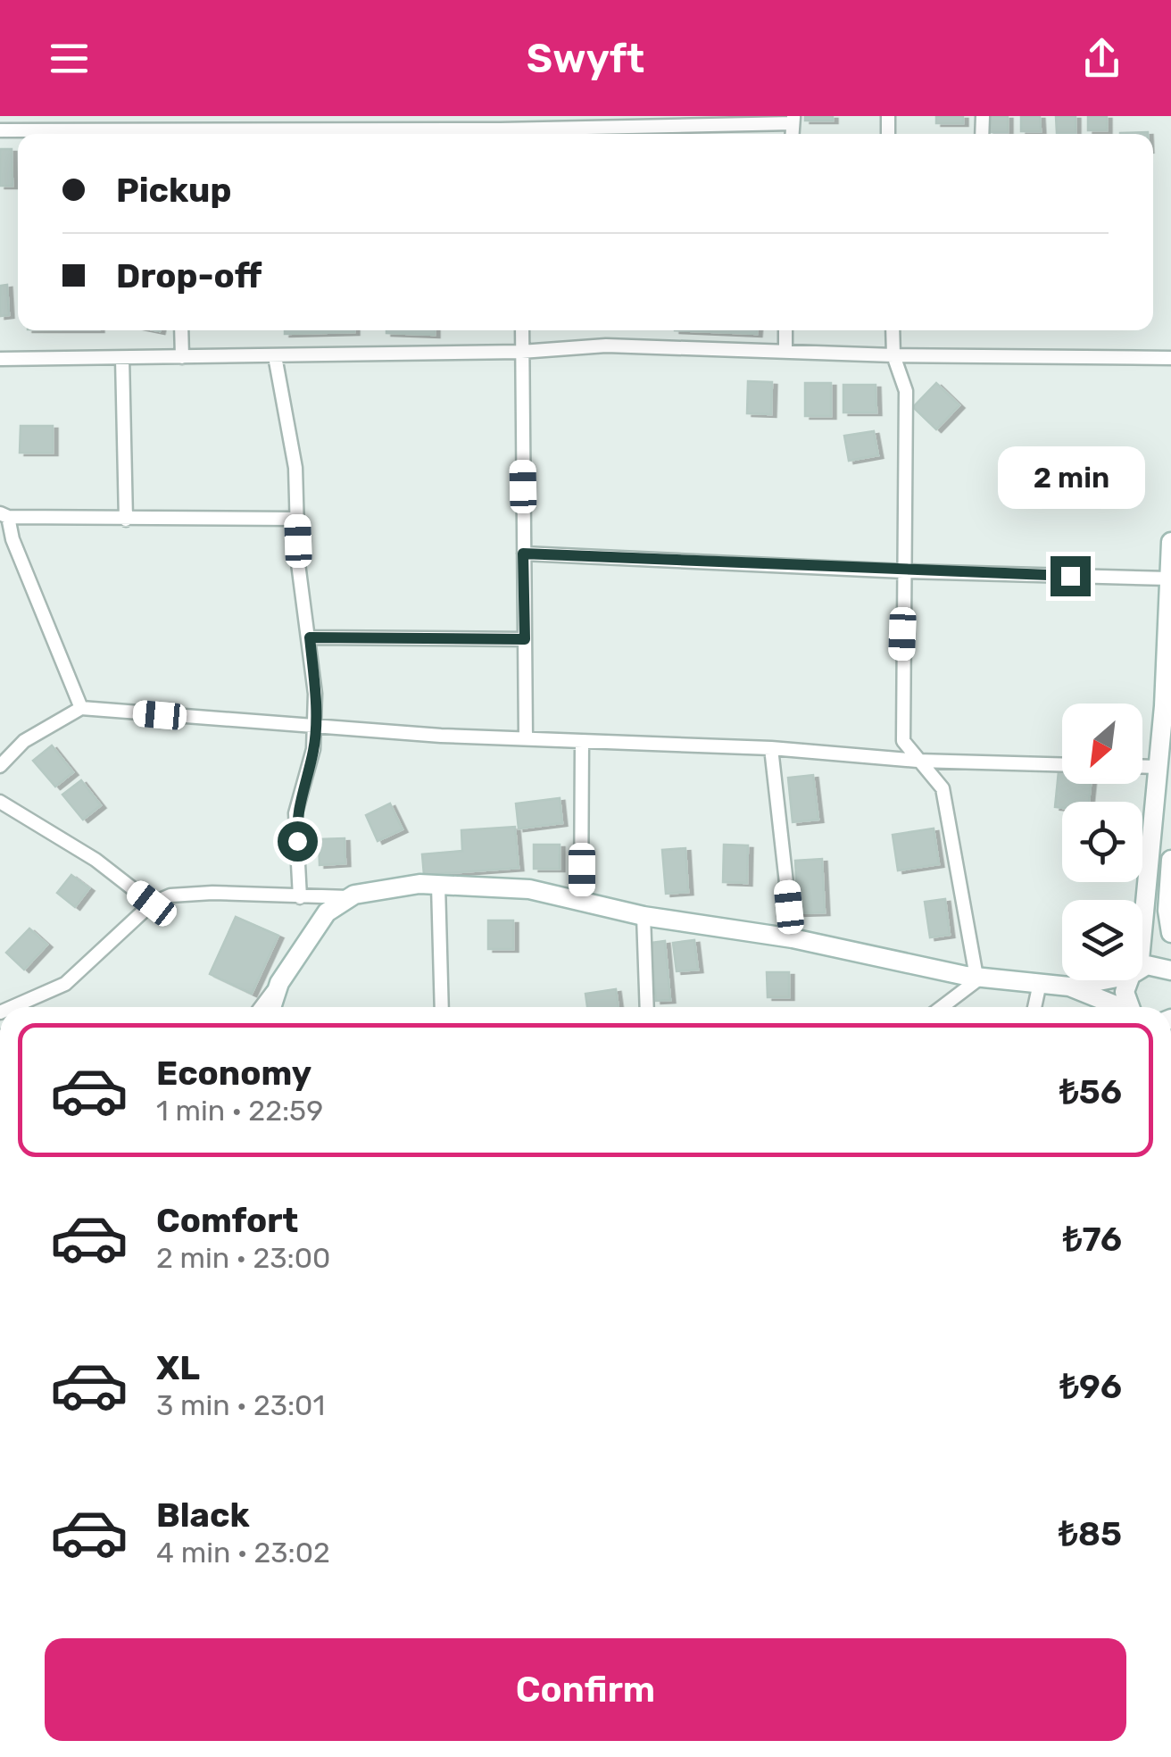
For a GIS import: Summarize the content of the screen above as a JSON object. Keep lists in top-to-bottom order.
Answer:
{
  "north": "bottom left",
  "page": {
    "header": "Swyft",
    "banner": ["Pickup", "Drop-off"],
    "bubble": "2 min",
    "list": [
      {
        "name": "Economy",
        "note": "1 min · 22:59",
        "value": "₺56"
      },
      {
        "name": "Comfort",
        "note": "2 min · 23:00",
        "value": "₺76"
      },
      {
        "name": "XL",
        "note": "3 min · 23:01",
        "value": "₺96"
      },
      {
        "name": "Black",
        "note": "4 min · 23:02",
        "value": "₺85"
      }
    ],
    "buttons": "Confirm"
  }
}
